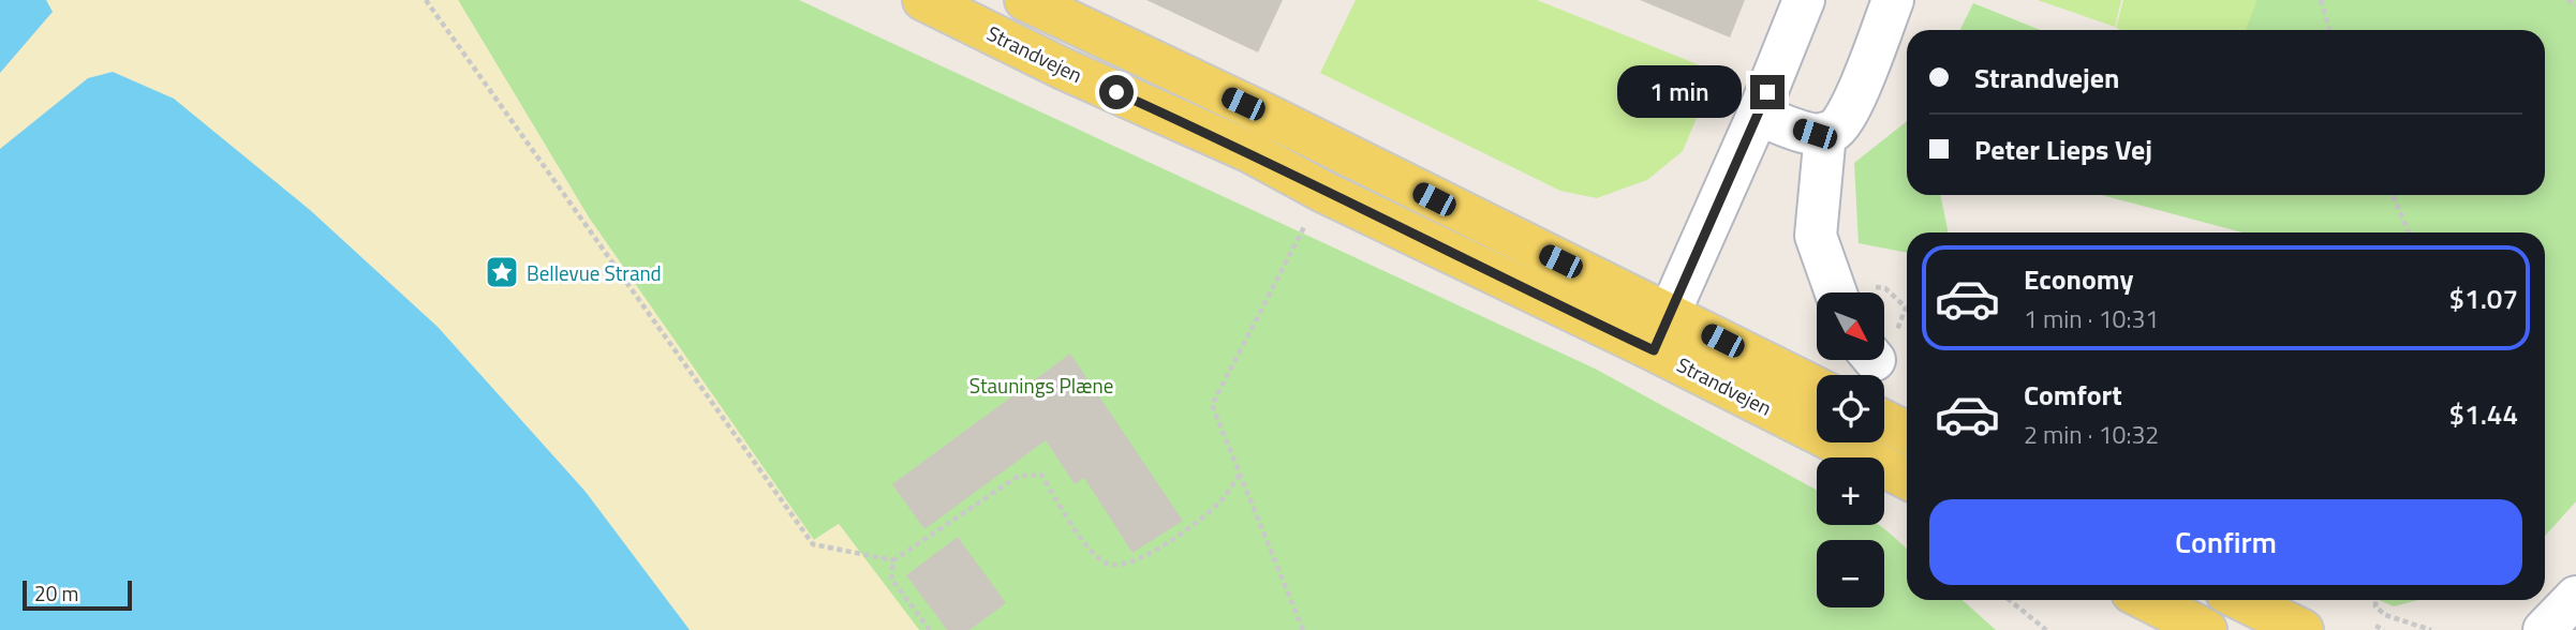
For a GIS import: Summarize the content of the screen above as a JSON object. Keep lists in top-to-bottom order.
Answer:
{
  "streets": {
    "main road": ["Strandvejen"]
  },
  "parks": ["Staunings Plæne"],
  "places": {
    "place": ["Bellevue Strand"]
  },
  "scale_bar": "20 m",
  "north": "bottom right",
  "page": {
    "banner": ["Strandvejen", "Peter Lieps Vej"],
    "bubble": "1 min",
    "list": [
      {
        "name": "Economy",
        "note": "1 min · 10:31",
        "value": "$1.07"
      },
      {
        "name": "Comfort",
        "note": "2 min · 10:32",
        "value": "$1.44"
      }
    ],
    "map_buttons": ["+", "−"],
    "buttons": "Confirm",
    "scale": "20 m"
  }
}
